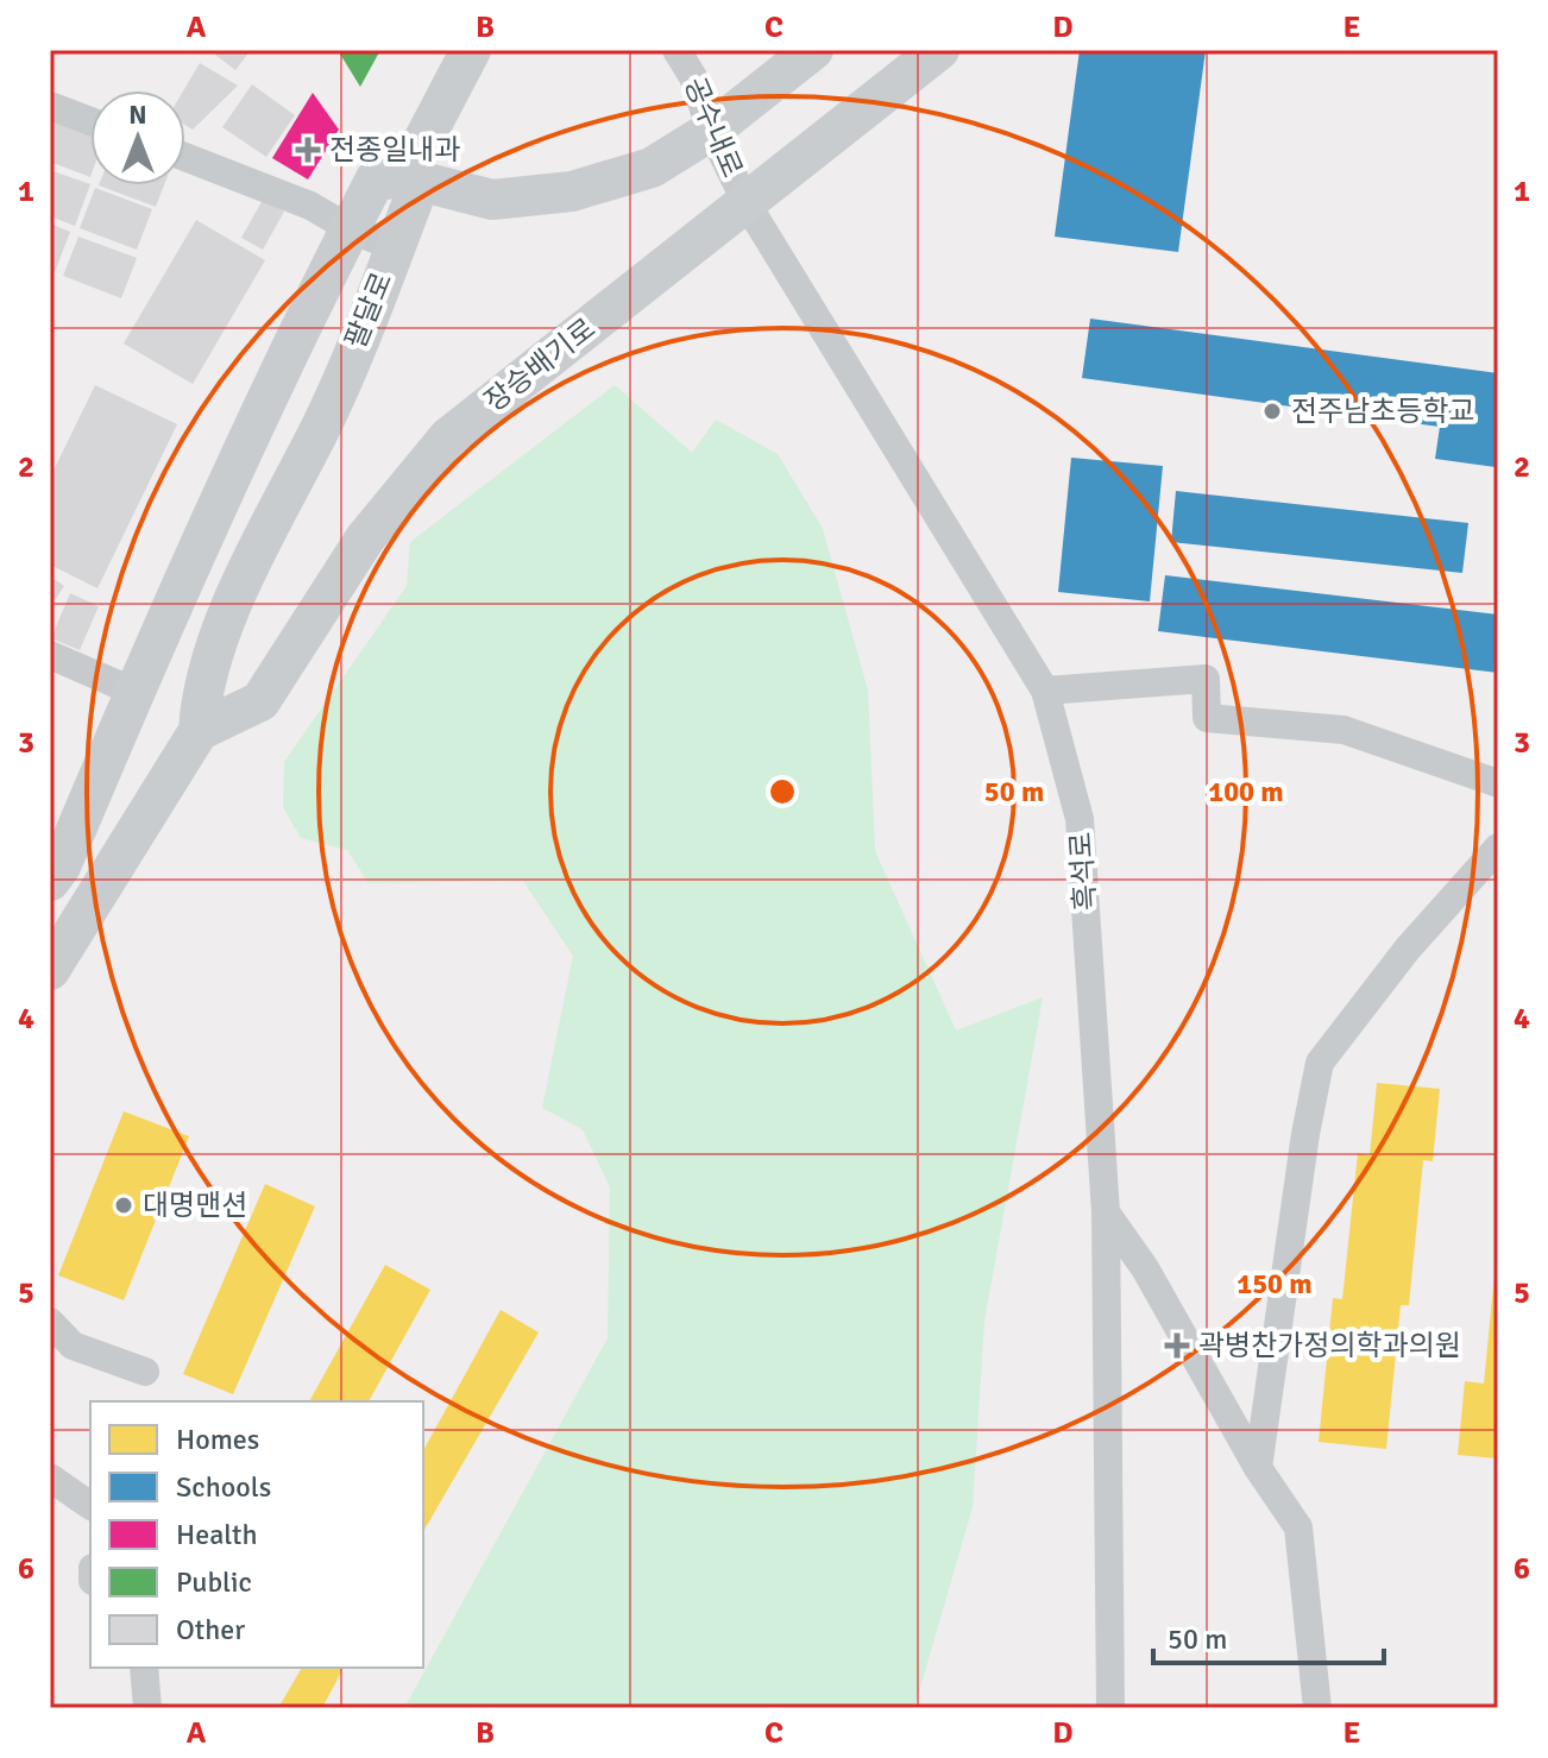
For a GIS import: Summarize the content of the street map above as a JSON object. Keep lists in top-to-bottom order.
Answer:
{
  "streets": {
    "street": [
      "공수내로",
      "팔달로",
      "장승배기로",
      "흑석로"
    ]
  },
  "crossings": [
    ["공수내로", "장승배기로"],
    ["공수내로", "흑석로"],
    ["팔달로", "장승배기로"],
    ["장승배기로", "흑석로"]
  ],
  "places": {
    "health": ["전종일내과", "곽병찬가정의학과의원"],
    "other": ["전주남초등학교", "대명맨션"]
  },
  "legend": [
    "Homes",
    "Schools",
    "Health",
    "Public",
    "Other"
  ],
  "scale_bar": "50 m",
  "north": "top",
  "grid": {
    "columns": [
      "A",
      "B",
      "C",
      "D",
      "E"
    ],
    "rows": [
      "1",
      "2",
      "3",
      "4",
      "5",
      "6"
    ]
  },
  "rings": ["50 m", "100 m", "150 m"]
}
